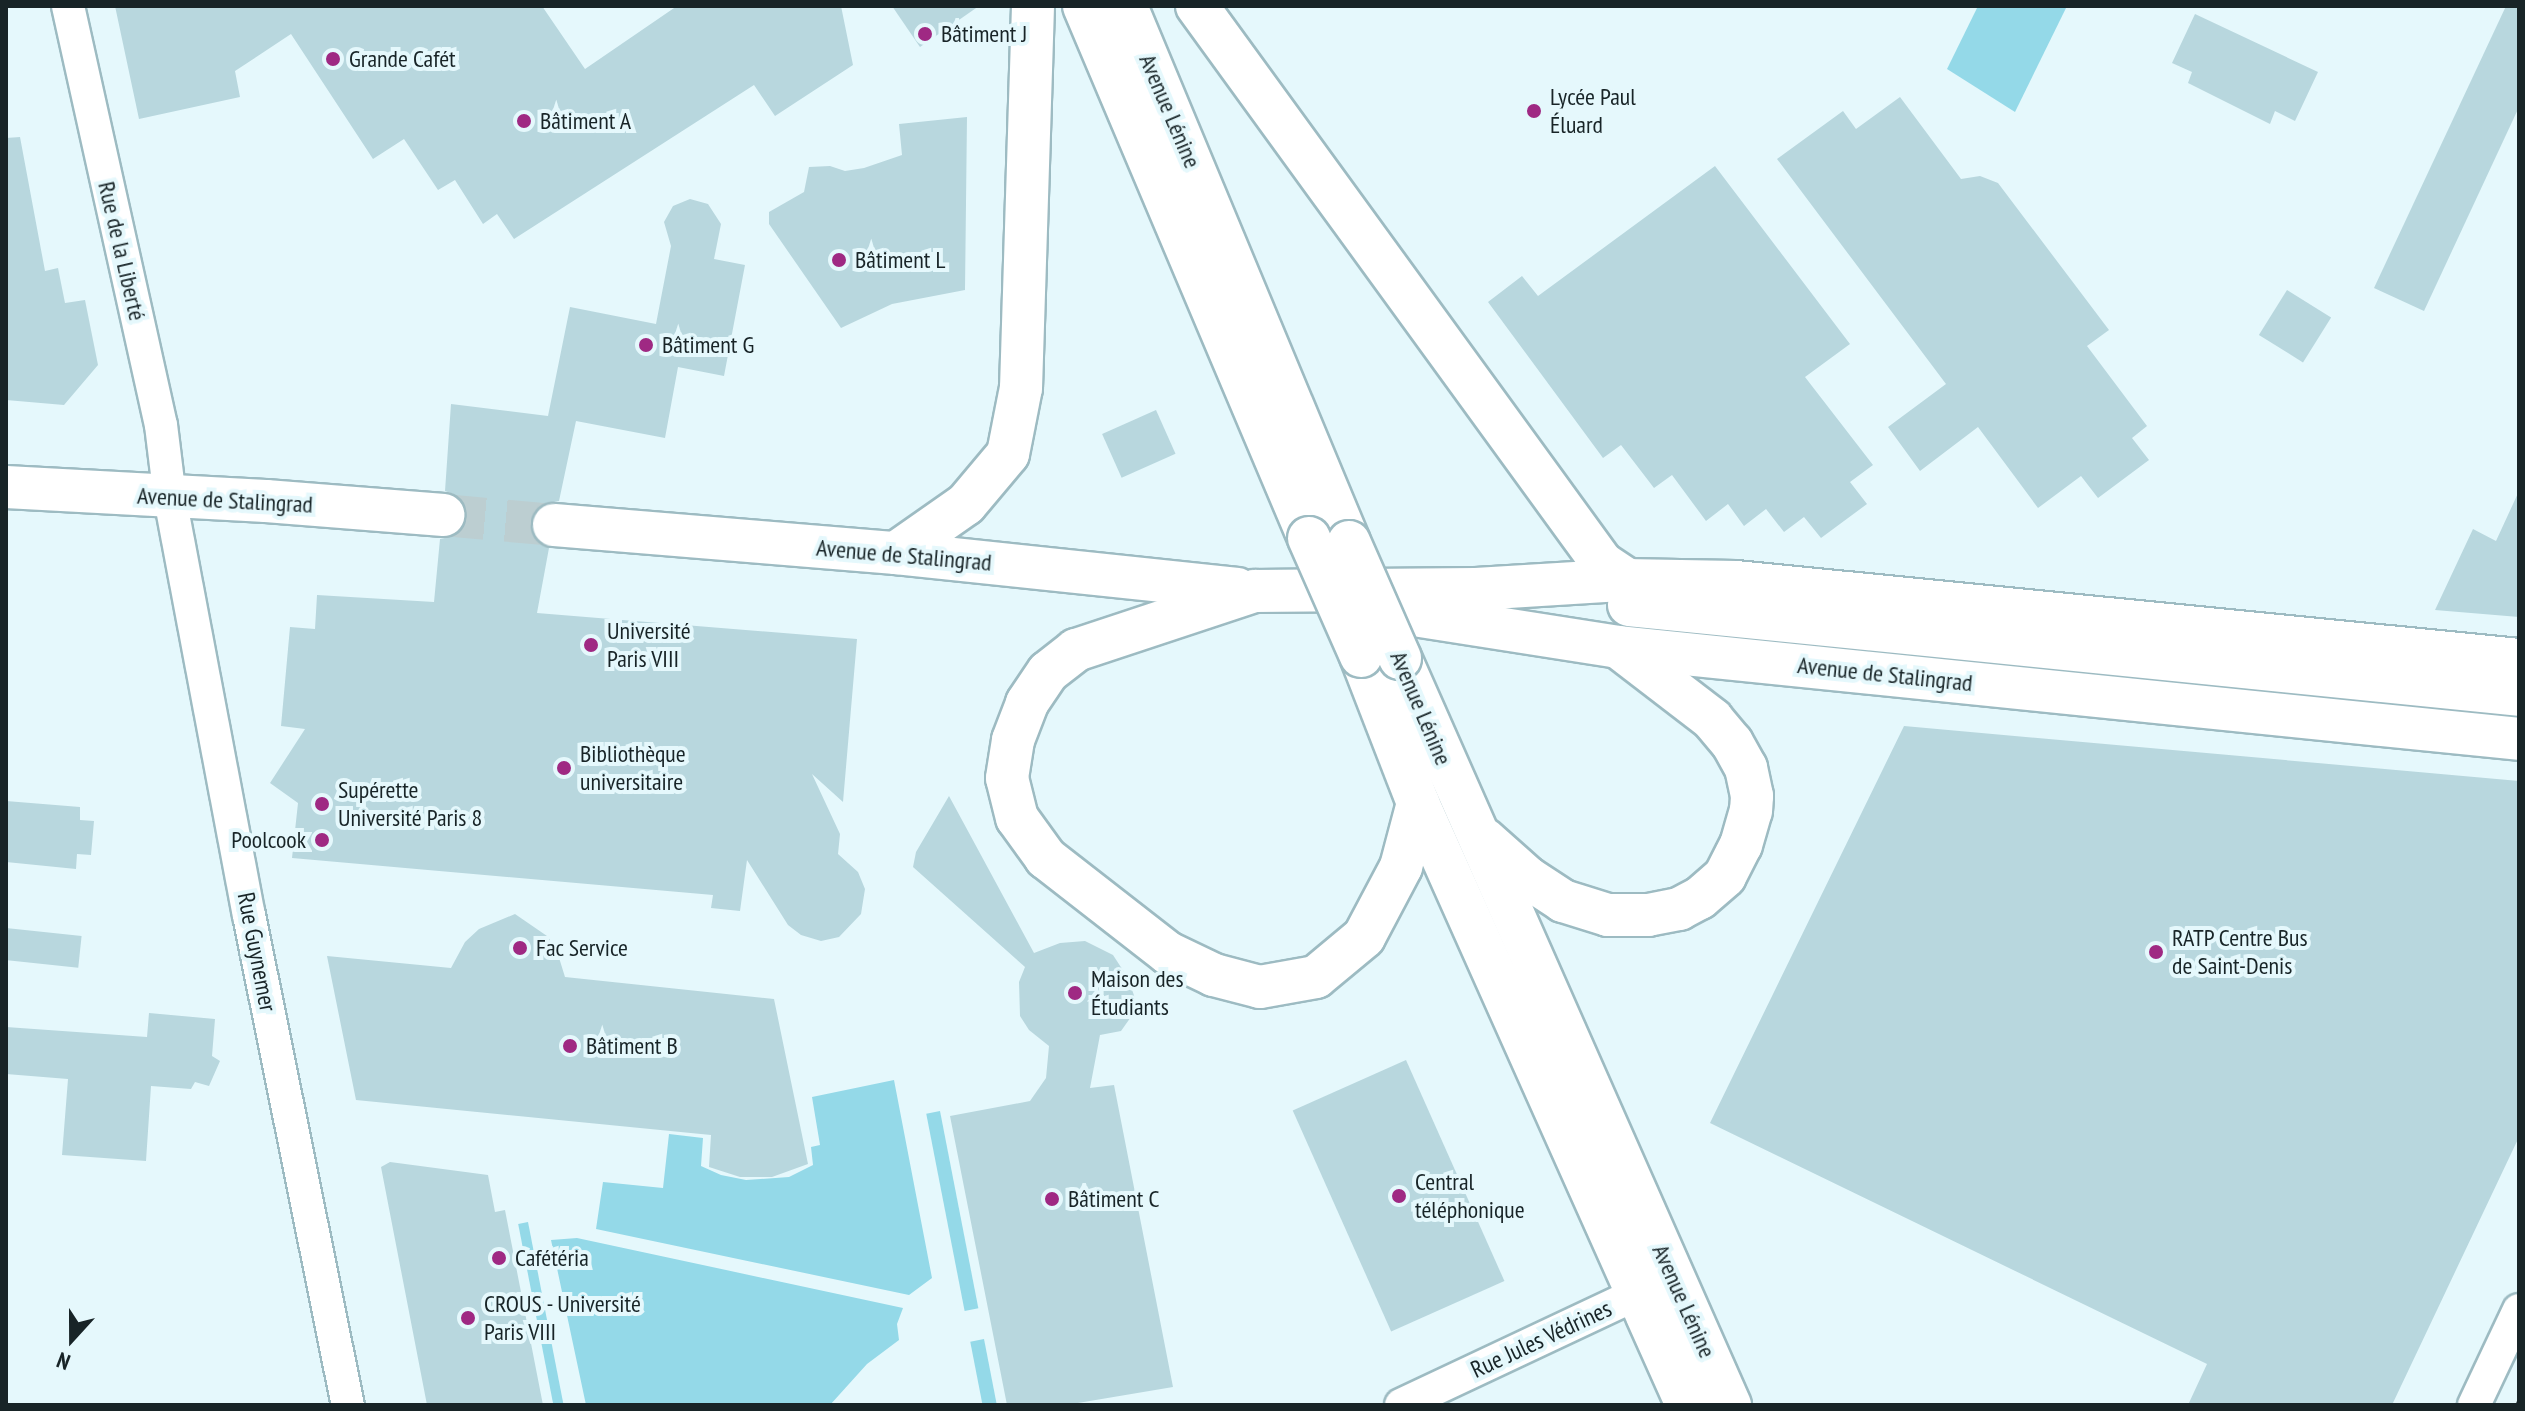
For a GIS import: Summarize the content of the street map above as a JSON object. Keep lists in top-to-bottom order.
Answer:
{
  "streets": {
    "main road": ["Avenue Lénine", "Avenue de Stalingrad"],
    "street": ["Rue de la Liberté", "Rue Guynemer", "Rue Jules Védrines"]
  },
  "crossings": [
    ["Avenue Lénine", "Rue Jules Védrines"],
    ["Rue de la Liberté", "Avenue de Stalingrad"],
    ["Rue de la Liberté", "Rue Guynemer"],
    ["Avenue de Stalingrad", "Rue Guynemer"]
  ],
  "places": [
    "Bâtiment J",
    "Grande Cafét",
    "Lycée Paul Éluard",
    "Bâtiment A",
    "Bâtiment L",
    "Bâtiment G",
    "Université Paris VIII",
    "Bibliothèque universitaire",
    "Supérette Université Paris 8",
    "Poolcook",
    "Fac Service",
    "RATP Centre Bus de Saint-Denis",
    "Maison des Étudiants",
    "Bâtiment B",
    "Central téléphonique",
    "Bâtiment C",
    "Cafétéria",
    "CROUS - Université Paris VIII"
  ],
  "north": "bottom"
}
